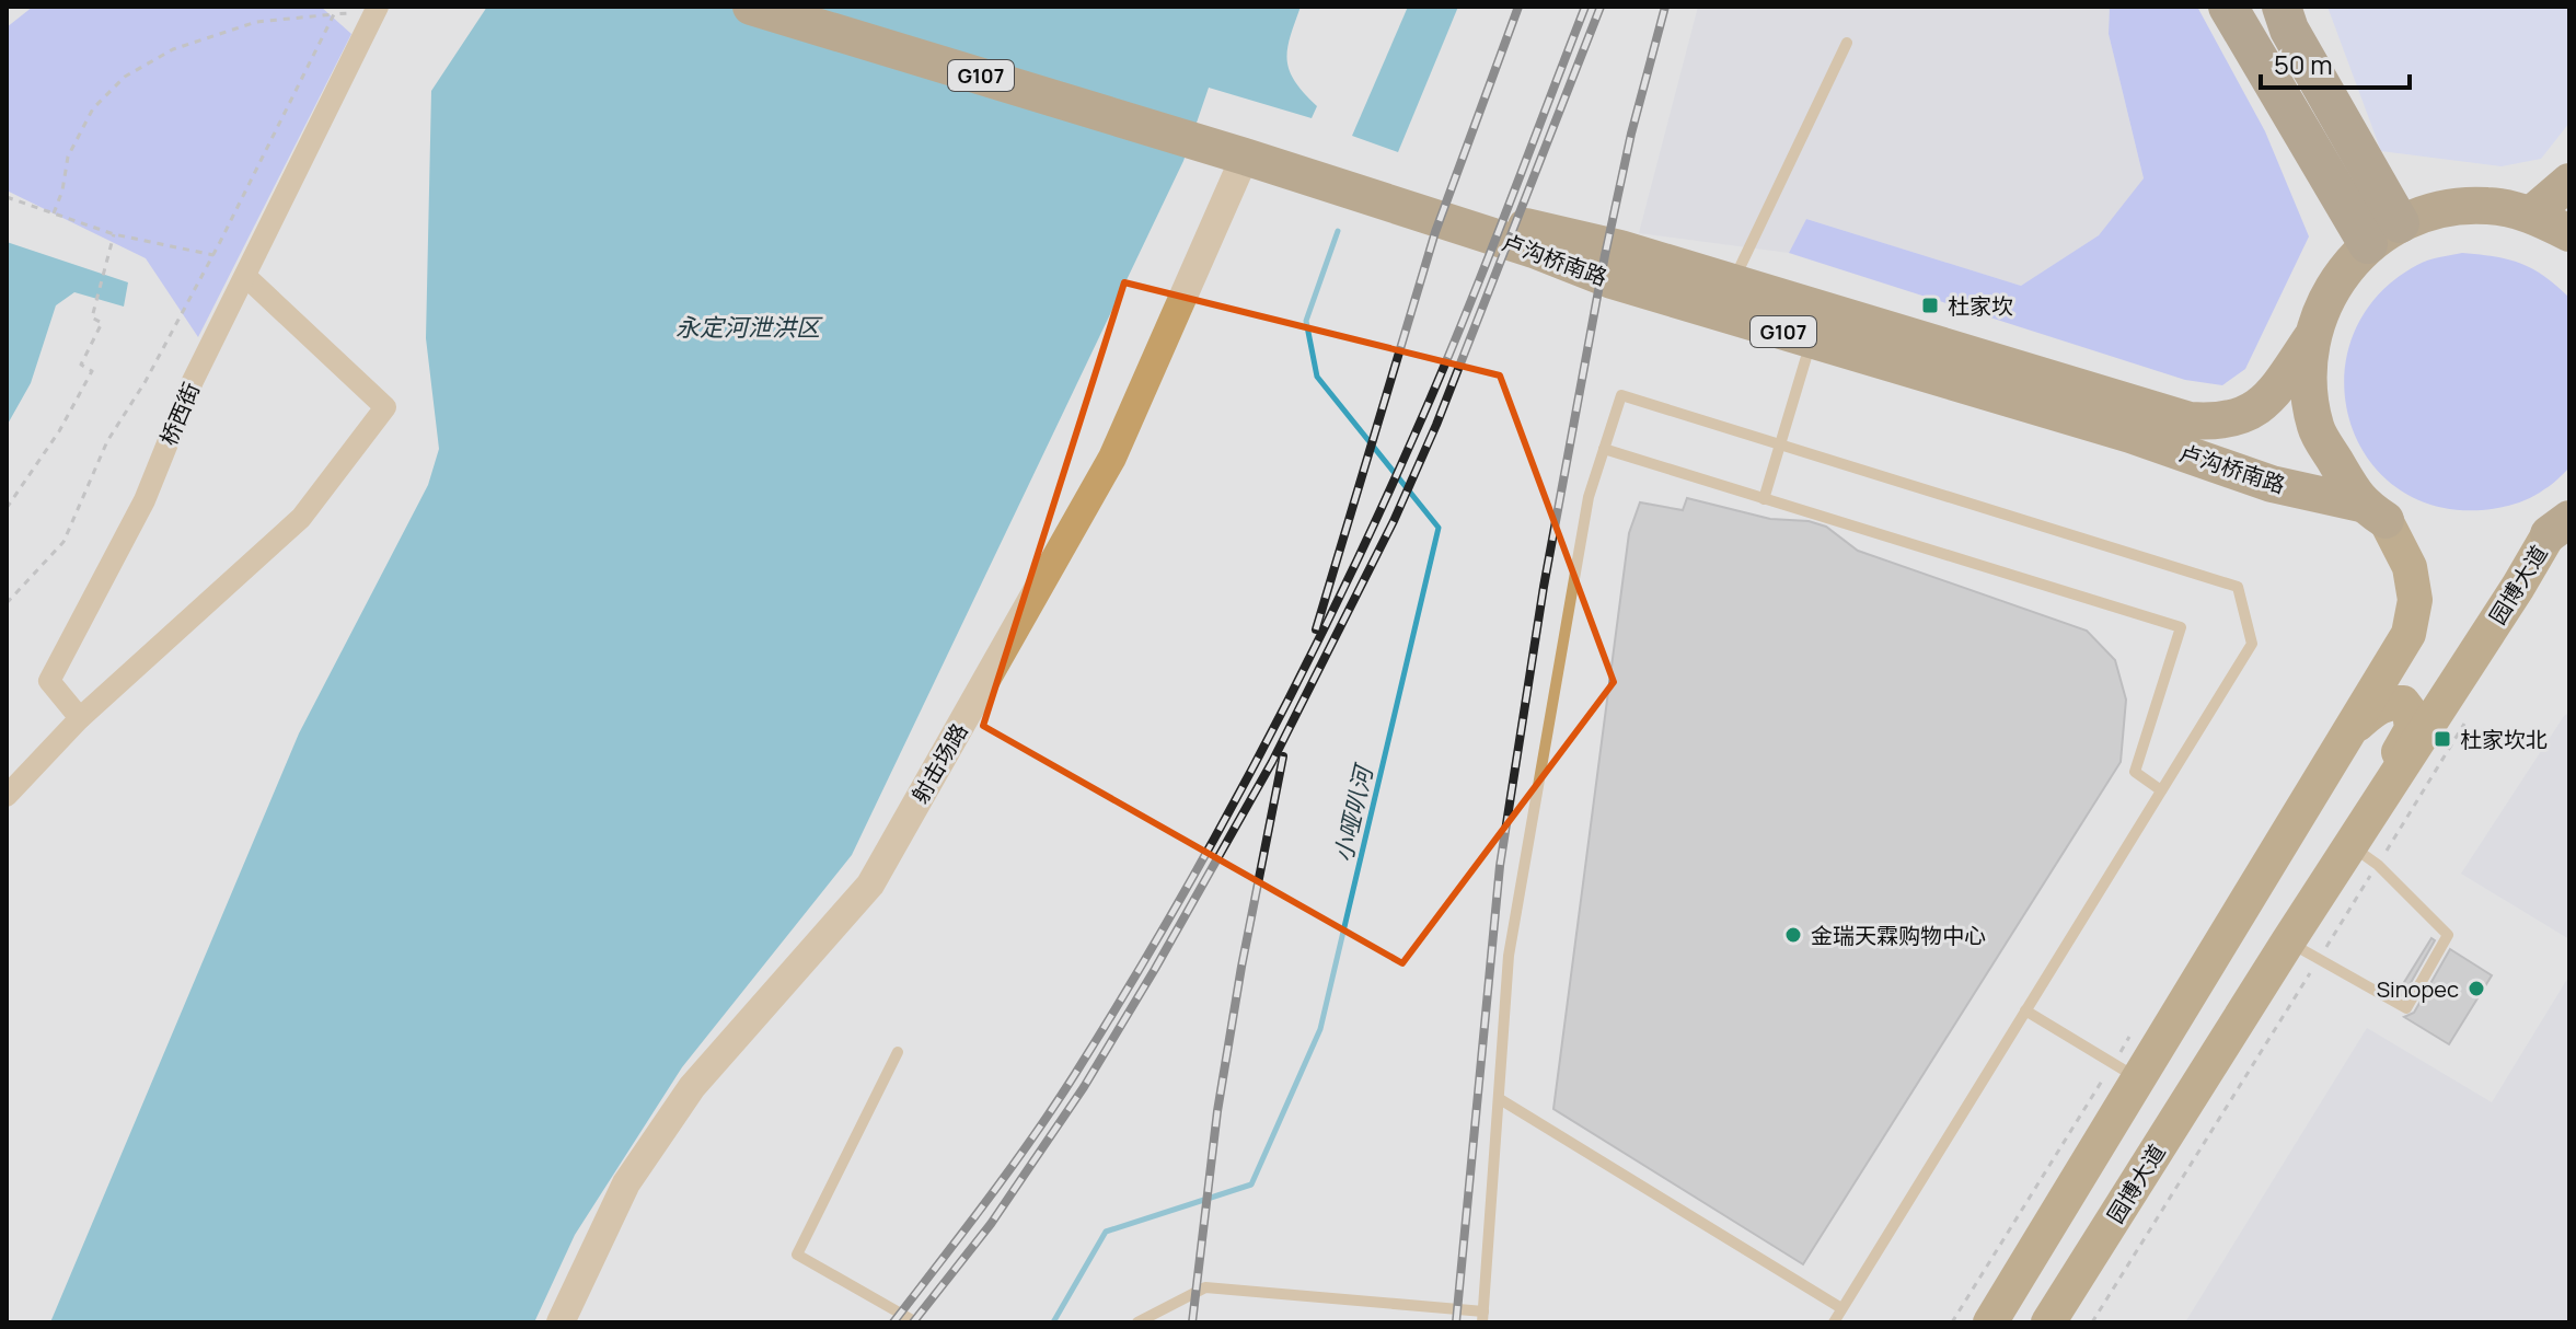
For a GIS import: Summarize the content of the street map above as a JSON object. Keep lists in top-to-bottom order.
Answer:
{
  "streets": {
    "highway": ["G107", "卢沟桥南路"],
    "main road": ["园博大道"],
    "street": ["桥西街", "射击场路"]
  },
  "crossings": [
    ["G107", "卢沟桥南路"],
    ["卢沟桥南路", "射击场路"]
  ],
  "water": ["永定河泄洪区", "小哑叭河"],
  "places": {
    "transit": ["杜家坎", "杜家坎北"],
    "other": ["金瑞天霖购物中心", "Sinopec"]
  },
  "scale_bar": "50 m"
}
